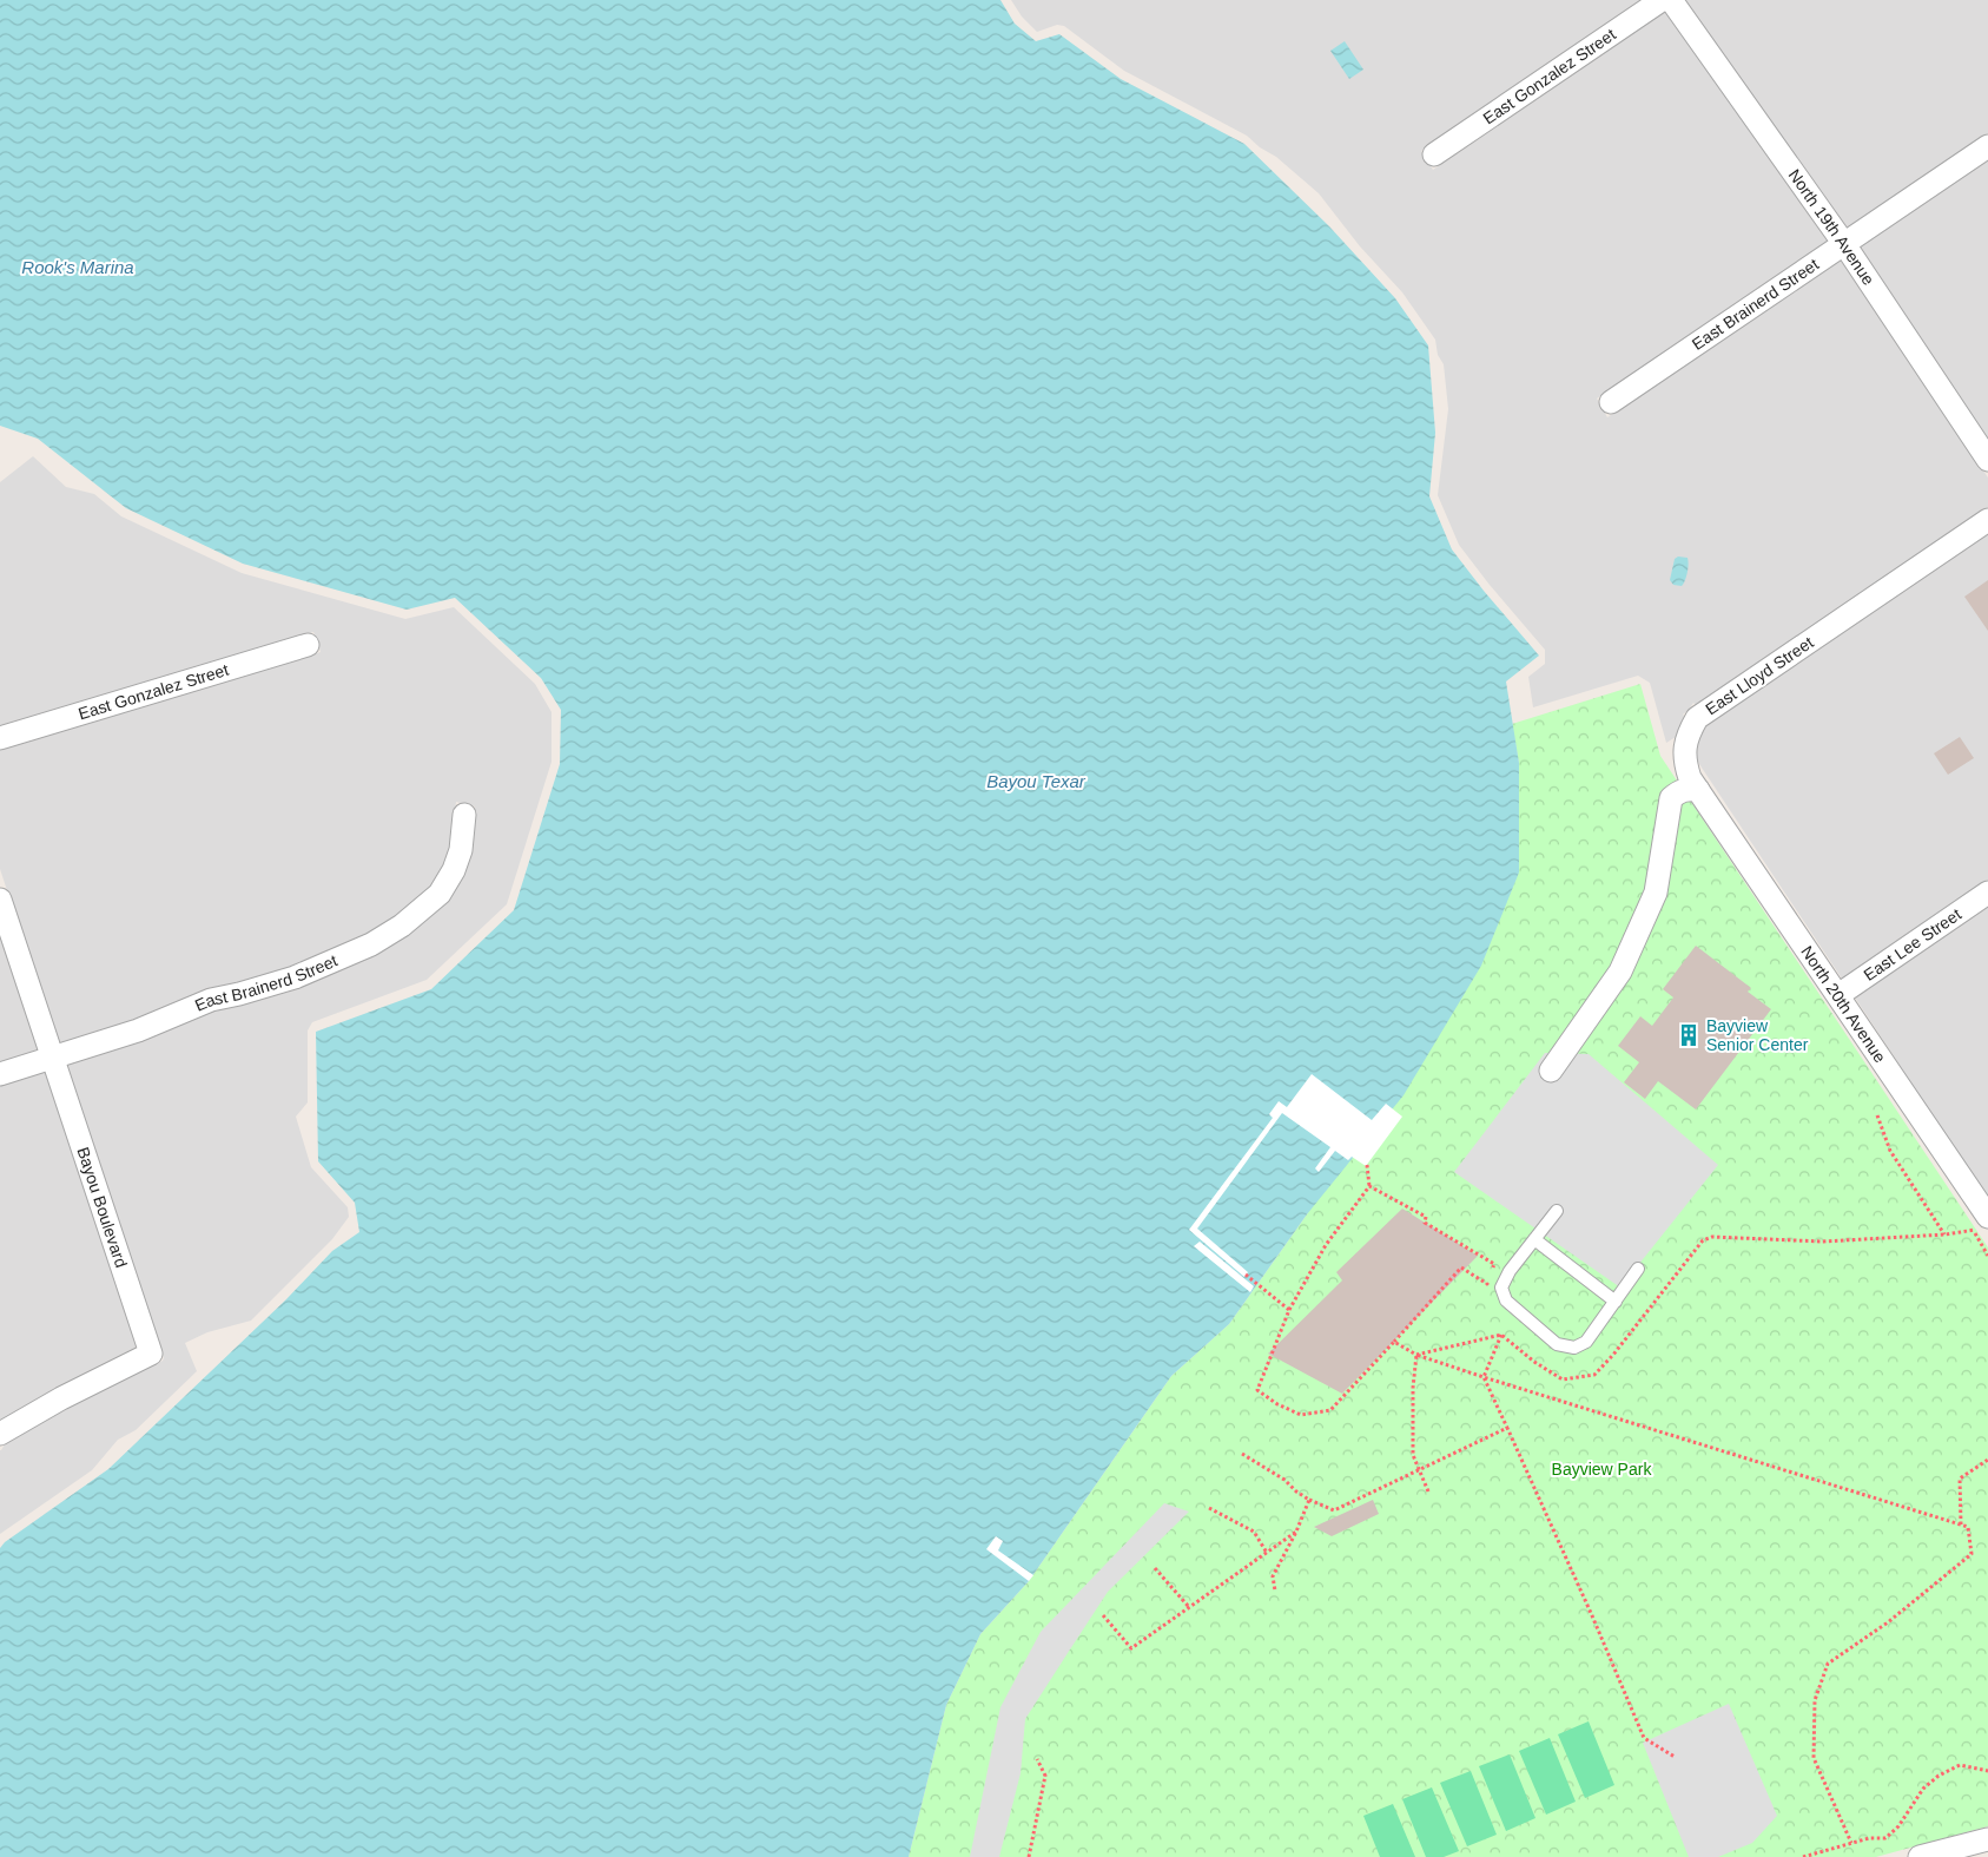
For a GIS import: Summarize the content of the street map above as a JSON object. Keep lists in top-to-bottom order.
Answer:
{
  "streets": {
    "street": [
      "East Gonzalez Street",
      "North 19th Avenue",
      "East Brainerd Street",
      "East Lloyd Street",
      "East Lee Street",
      "North 20th Avenue",
      "Bayou Boulevard"
    ]
  },
  "crossings": [
    ["North 19th Avenue", "East Brainerd Street"],
    ["East Brainerd Street", "Bayou Boulevard"],
    ["East Lloyd Street", "North 20th Avenue"],
    ["East Lee Street", "North 20th Avenue"]
  ],
  "water": ["Rook's Marina", "Bayou Texar"],
  "parks": ["Bayview Park"],
  "places": {
    "building": ["Bayview Senior Center"]
  }
}
